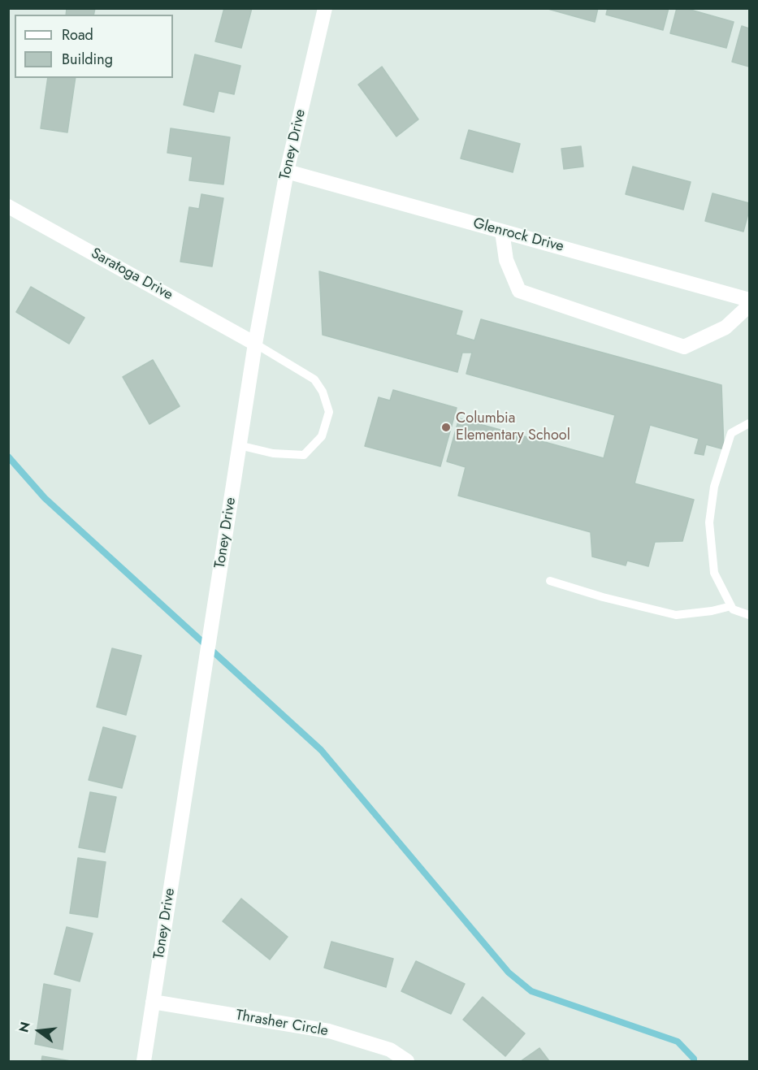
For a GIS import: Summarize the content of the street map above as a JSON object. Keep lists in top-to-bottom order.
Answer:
{
  "streets": {
    "street": [
      "Toney Drive",
      "Glenrock Drive",
      "Saratoga Drive",
      "Thrasher Circle"
    ]
  },
  "crossings": [
    ["Toney Drive", "Glenrock Drive"],
    ["Toney Drive", "Saratoga Drive"],
    ["Toney Drive", "Thrasher Circle"]
  ],
  "places": ["Columbia Elementary School"],
  "legend": ["Road", "Building"],
  "north": "left"
}
